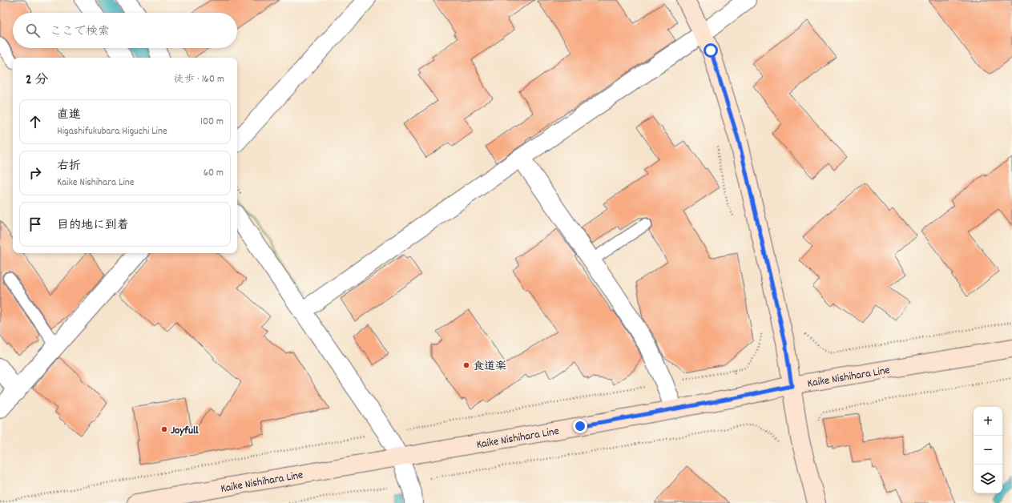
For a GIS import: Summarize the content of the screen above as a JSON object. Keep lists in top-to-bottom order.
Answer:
{
  "streets": {
    "main road": ["Kaike Nishihara Line"]
  },
  "places": ["食道楽", "Joyfull"],
  "page": {
    "search": "ここで検索",
    "heading": ["2 分", "徒歩 · 160 m"],
    "list": [
      ["直進", "Higashifukubara Higuchi Line", "100 m"],
      ["右折", "Kaike Nishihara Line", "60 m"],
      "目的地に到着"
    ],
    "map_buttons": ["+", "−"]
  }
}
